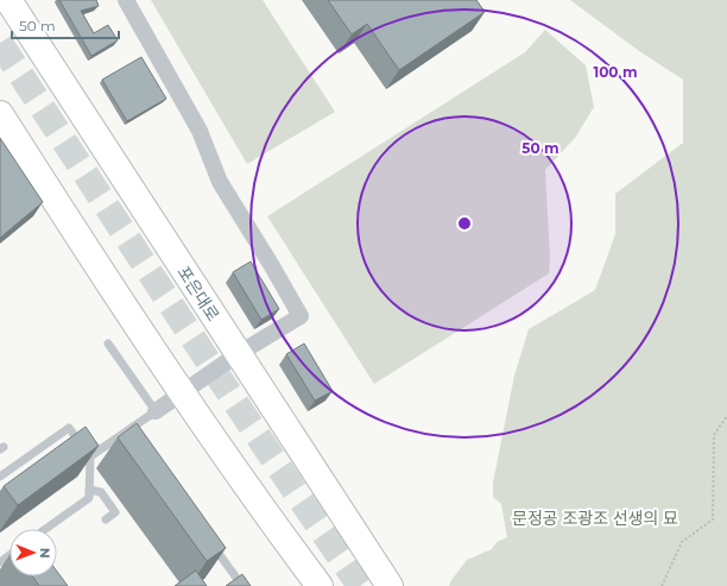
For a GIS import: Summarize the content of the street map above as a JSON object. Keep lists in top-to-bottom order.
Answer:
{
  "streets": {
    "main road": ["포은대로"]
  },
  "parks": ["문정공 조광조 선생의 묘"],
  "scale_bar": "50 m",
  "north": "right",
  "rings": ["100 m", "50 m"]
}
